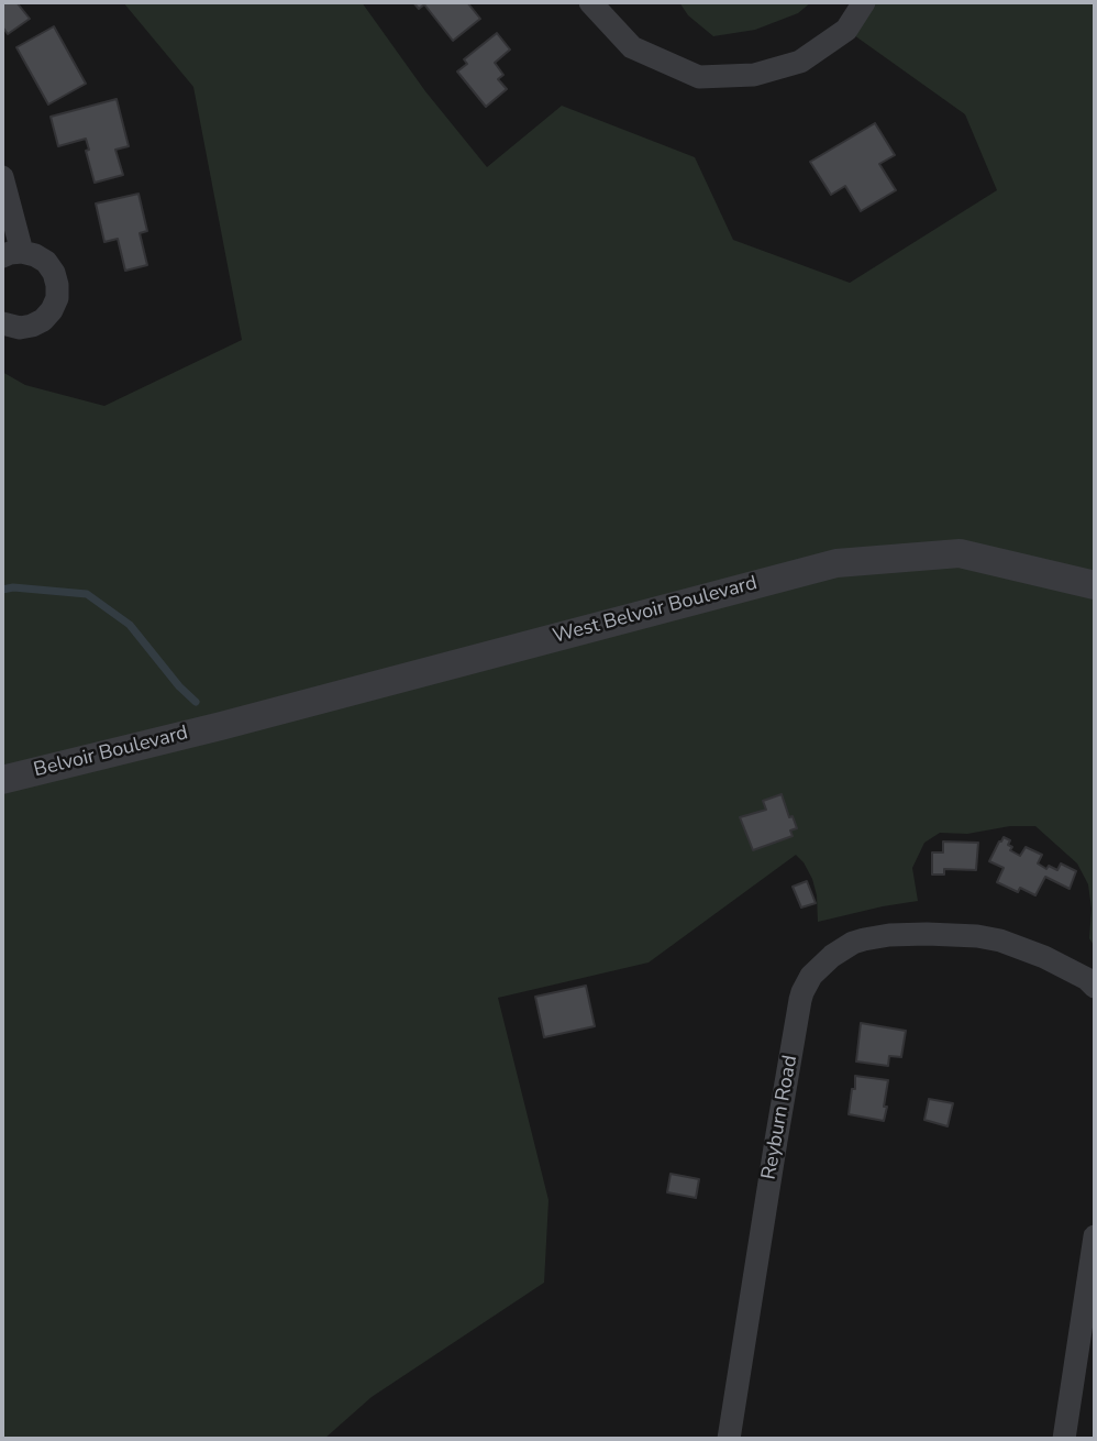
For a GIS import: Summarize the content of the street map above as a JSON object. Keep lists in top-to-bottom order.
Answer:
{
  "streets": {
    "street": ["West Belvoir Boulevard", "Belvoir Boulevard", "Reyburn Road"]
  },
  "crossings": [
    ["West Belvoir Boulevard", "Belvoir Boulevard"]
  ]
}
